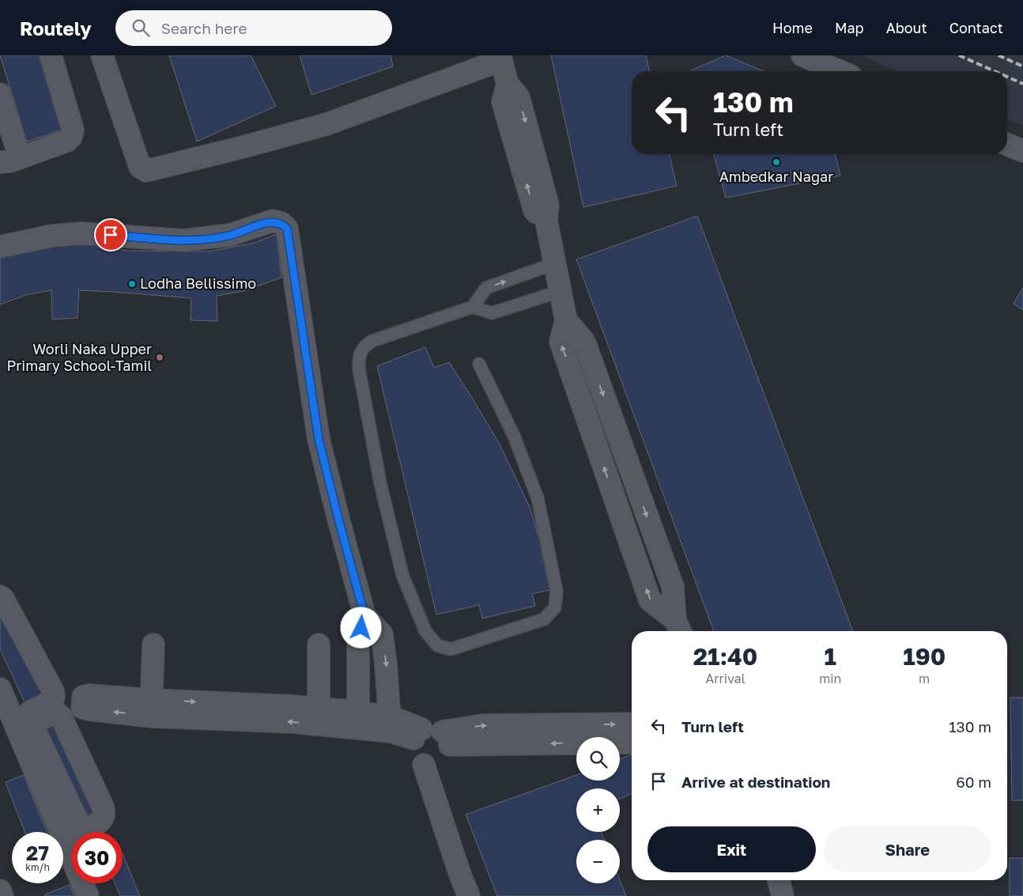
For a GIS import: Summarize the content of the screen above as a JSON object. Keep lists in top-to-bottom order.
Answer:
{
  "places": ["Ambedkar Nagar", "Lodha Bellissimo", "Worli Naka Upper Primary School-Tamil"],
  "page": {
    "header": "Routely",
    "search": "Search here",
    "nav": [
      "Home",
      "Map",
      "About",
      "Contact"
    ],
    "turn": ["130 m", "Turn left"],
    "eta": [
      "21:40",
      "Arrival",
      "1",
      "min",
      "190",
      "m"
    ],
    "list": [
      {
        "name": "Turn left",
        "value": "130 m"
      },
      {
        "name": "Arrive at destination",
        "value": "60 m"
      }
    ],
    "map_buttons": ["+", "−"],
    "buttons": ["Exit", "Share"],
    "speed": "27 km/h",
    "limit": "30"
  }
}
